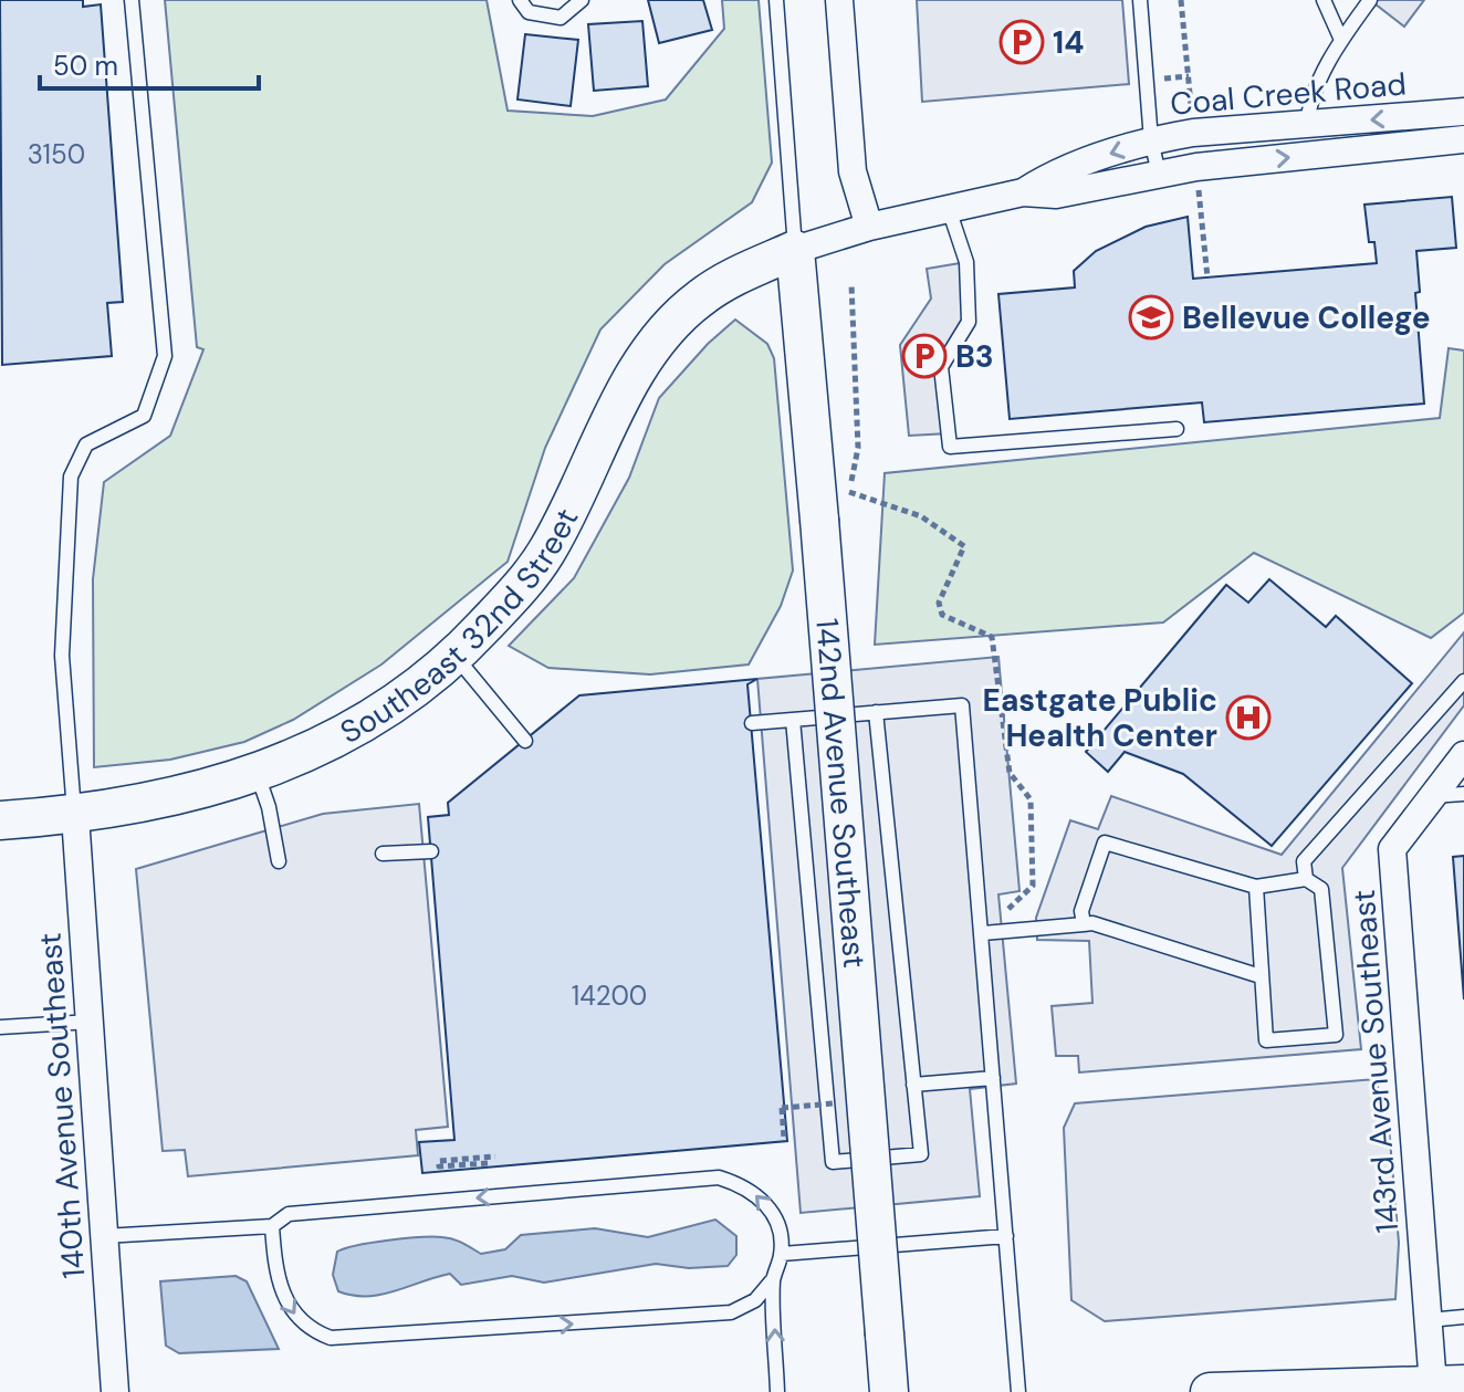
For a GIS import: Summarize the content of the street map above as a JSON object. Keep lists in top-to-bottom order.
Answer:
{
  "streets": {
    "street": [
      "Coal Creek Road",
      "Southeast 32nd Street",
      "142nd Avenue Southeast",
      "143rd Avenue Southeast",
      "140th Avenue Southeast"
    ]
  },
  "crossings": [
    ["Coal Creek Road", "Southeast 32nd Street"],
    ["Coal Creek Road", "142nd Avenue Southeast"],
    ["Southeast 32nd Street", "142nd Avenue Southeast"],
    ["Southeast 32nd Street", "140th Avenue Southeast"]
  ],
  "places": {
    "parking": ["14", "B3"],
    "school or university": ["Bellevue College"],
    "hospital": ["Eastgate Public Health Center"]
  },
  "house_numbers": ["3150", "14200"],
  "scale_bar": "50 m"
}
